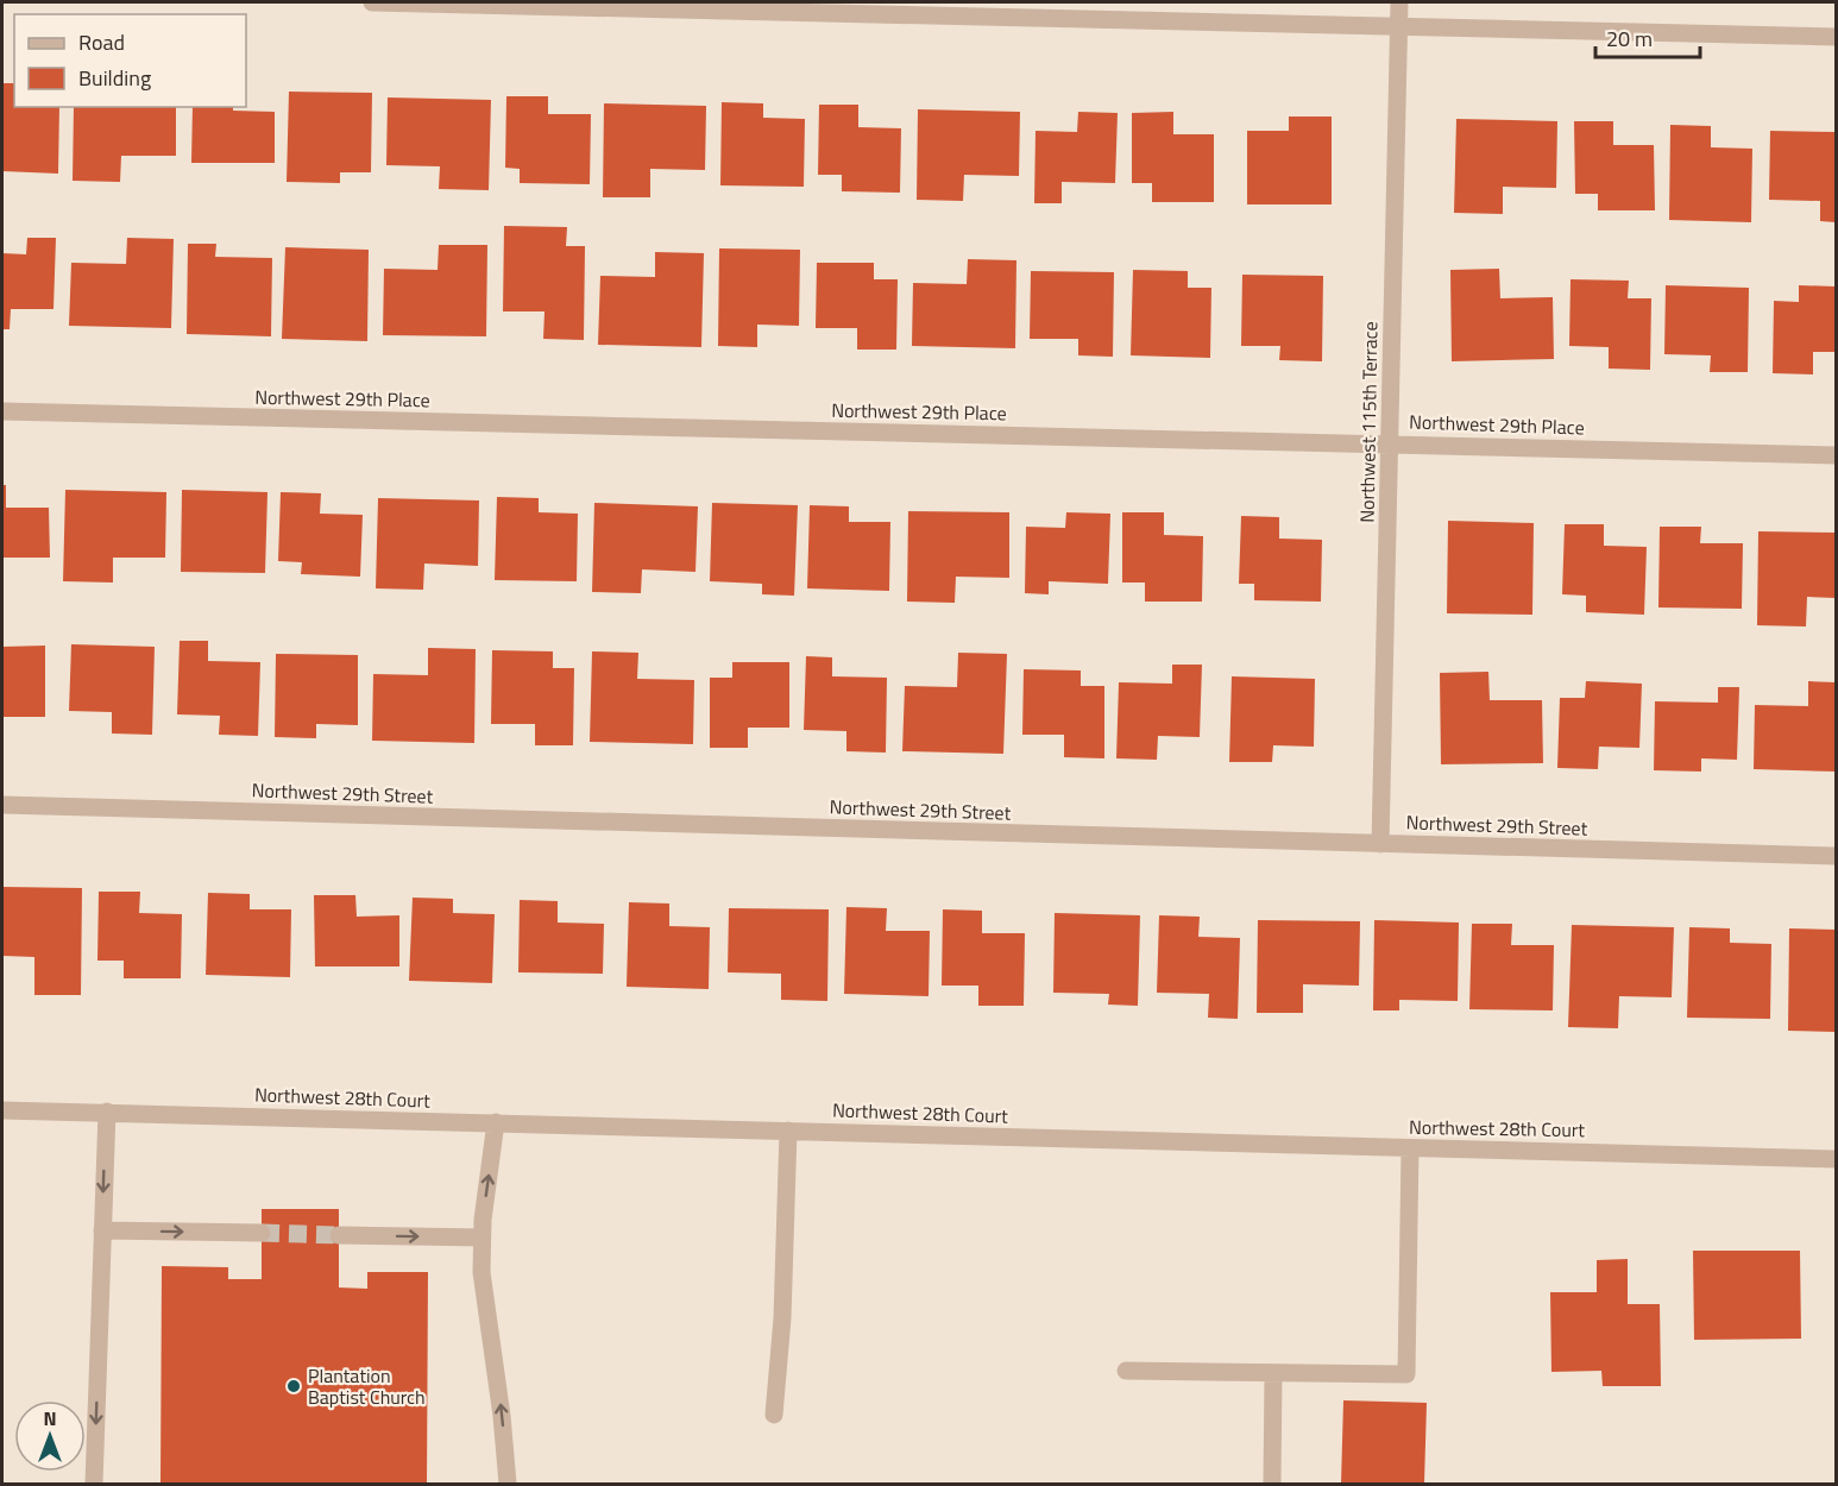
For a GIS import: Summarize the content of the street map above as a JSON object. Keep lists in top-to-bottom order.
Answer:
{
  "streets": {
    "street": [
      "Northwest 29th Place",
      "Northwest 115th Terrace",
      "Northwest 29th Street",
      "Northwest 28th Court"
    ]
  },
  "crossings": [
    ["Northwest 29th Place", "Northwest 115th Terrace"],
    ["Northwest 115th Terrace", "Northwest 29th Street"]
  ],
  "places": ["Plantation Baptist Church"],
  "legend": ["Road", "Building"],
  "scale_bar": "20 m",
  "north": "top"
}
